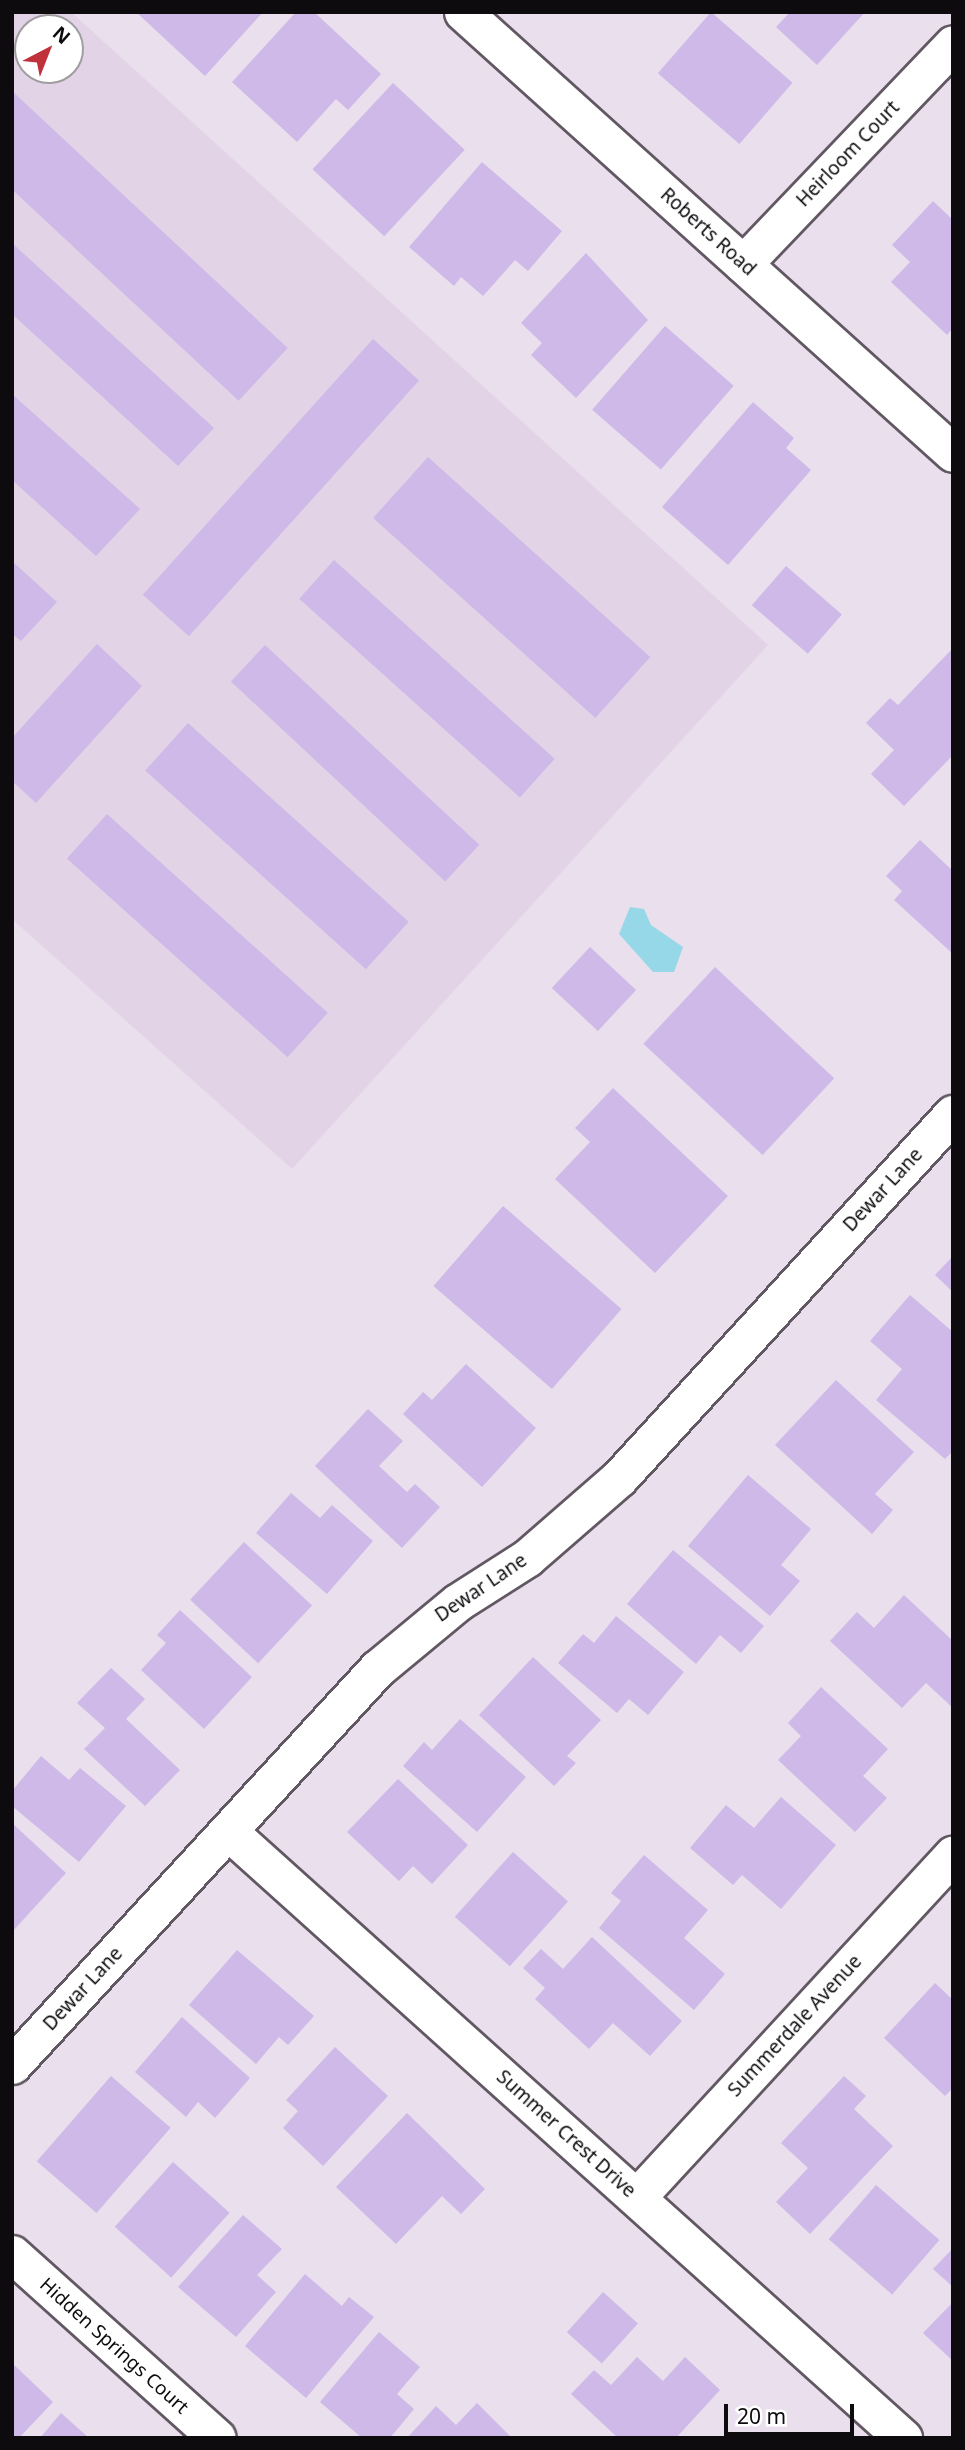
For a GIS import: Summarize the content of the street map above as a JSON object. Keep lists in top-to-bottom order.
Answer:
{
  "streets": {
    "street": [
      "Heirloom Court",
      "Roberts Road",
      "Dewar Lane",
      "Summerdale Avenue",
      "Summer Crest Drive",
      "Hidden Springs Court"
    ]
  },
  "crossings": [
    ["Heirloom Court", "Roberts Road"],
    ["Dewar Lane", "Summer Crest Drive"],
    ["Summerdale Avenue", "Summer Crest Drive"]
  ],
  "scale_bar": "20 m",
  "north": "top right"
}
